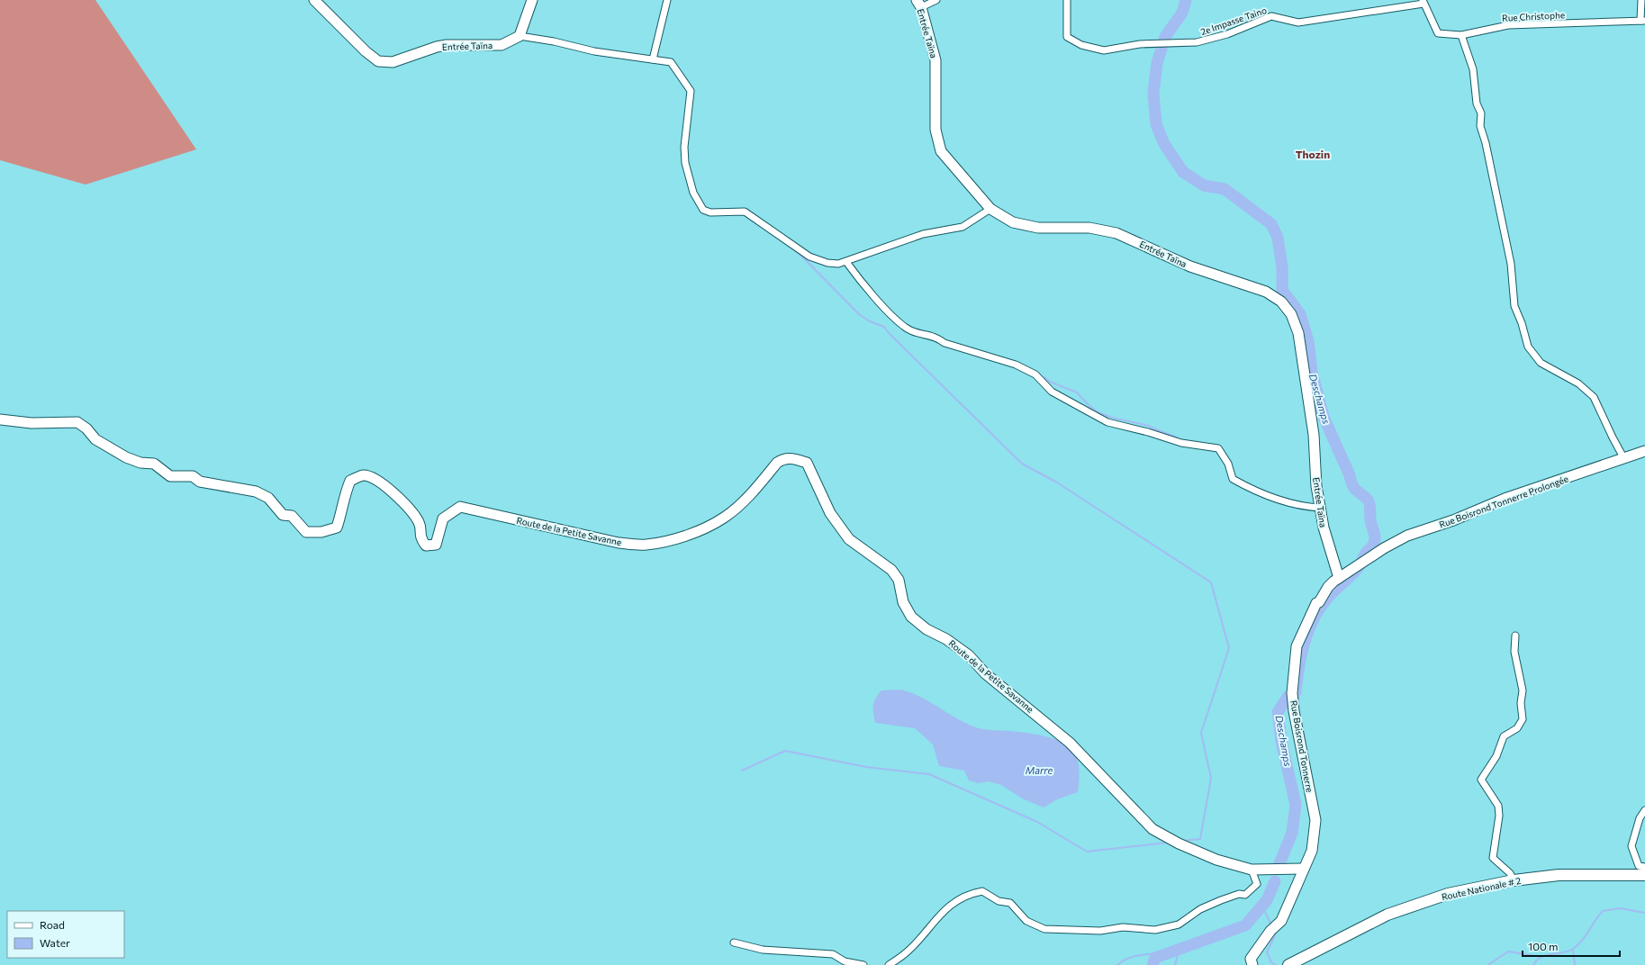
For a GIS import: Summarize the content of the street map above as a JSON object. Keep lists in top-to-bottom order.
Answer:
{
  "streets": {
    "main road": ["Route Nationale # 2"],
    "street": [
      "Rue Christophe",
      "2e Impasse Taino",
      "Entrée Taïna",
      "Rue Boisrond Tonnerre Prolongée",
      "Route de la Petite Savanne",
      "Rue Boisrond Tonnerre"
    ]
  },
  "crossings": [
    ["Rue Christophe", "2e Impasse Taino"],
    ["Entrée Taïna", "Rue Boisrond Tonnerre"],
    ["Rue Boisrond Tonnerre Prolongée", "Rue Boisrond Tonnerre"],
    ["Route de la Petite Savanne", "Rue Boisrond Tonnerre"]
  ],
  "districts": ["Thozin"],
  "water": ["Deschamps", "Marre"],
  "legend": ["Road", "Water"],
  "scale_bar": "100 m"
}
